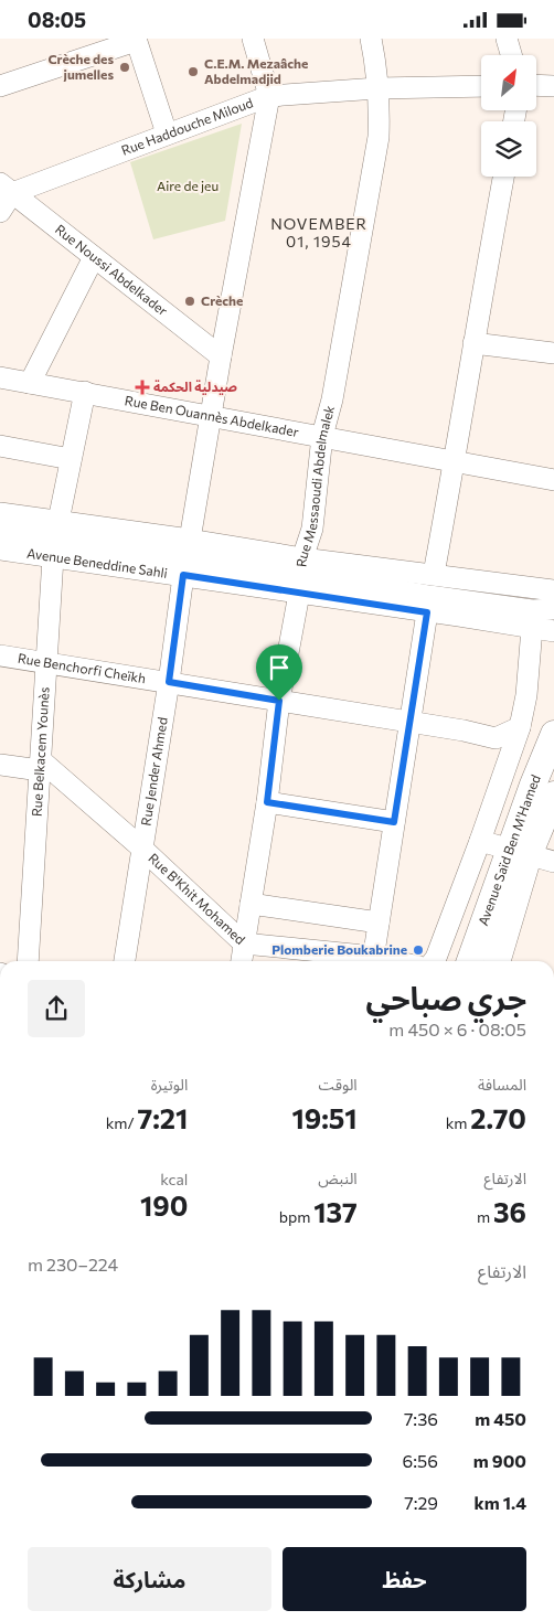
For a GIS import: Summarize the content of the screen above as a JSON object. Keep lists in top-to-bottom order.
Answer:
{
  "streets": {
    "main road": ["Avenue Saïd Ben M'Hamed"],
    "street": [
      "Rue Haddouche Miloud",
      "Rue Noussi Abdelkader",
      "Rue Ben Ouannès Abdelkader",
      "Rue Messaoudi Abdelmalek",
      "Avenue Beneddine Sahli",
      "Rue Benchorfi Cheïkh",
      "Rue Belkacem Younès",
      "Rue Jender Ahmed",
      "Rue B'Khit Mohamed"
    ]
  },
  "crossings": [
    ["Rue Haddouche Miloud", "Rue Noussi Abdelkader"],
    ["Rue Haddouche Miloud", "Rue Messaoudi Abdelmalek"],
    ["Rue Ben Ouannès Abdelkader", "Rue Messaoudi Abdelmalek"],
    ["Rue Ben Ouannès Abdelkader", "Rue Belkacem Younès"],
    ["Rue Messaoudi Abdelmalek", "Avenue Beneddine Sahli"],
    ["Rue Messaoudi Abdelmalek", "Rue Benchorfi Cheïkh"],
    ["Rue Messaoudi Abdelmalek", "Rue B'Khit Mohamed"],
    ["Avenue Beneddine Sahli", "Rue Belkacem Younès"],
    ["Avenue Beneddine Sahli", "Rue Jender Ahmed"],
    ["Rue Benchorfi Cheïkh", "Rue Belkacem Younès"],
    ["Rue Benchorfi Cheïkh", "Rue Jender Ahmed"],
    ["Rue Belkacem Younès", "Rue B'Khit Mohamed"],
    ["Rue Jender Ahmed", "Rue B'Khit Mohamed"]
  ],
  "districts": ["NOVEMBER 01, 1954"],
  "parks": ["Aire de jeu"],
  "places": {
    "other": [
      "Crèche des jumelles",
      "C.E.M. Mezaâche Abdelmadjid",
      "Crèche",
      "Plomberie Boukabrine"
    ],
    "health": ["صيدلية الحكمة"]
  },
  "north": "top right",
  "page": {
    "status": "08:05",
    "heading": ["جري صباحي", "08:05 · 6 × 450 m"],
    "stats": [
      ["المسافة", "2.70 km"],
      ["الوقت", "19:51"],
      ["الوتيرة", "7:21 /km"],
      ["الارتفاع", "36 m"],
      ["النبض", "137 bpm"],
      ["kcal", "190"]
    ],
    "chart": ["الارتفاع", "224–230 m"],
    "list": [
      {
        "name": "450 m",
        "note": "7:36"
      },
      {
        "name": "900 m",
        "note": "6:56"
      },
      {
        "name": "1.4 km",
        "note": "7:29"
      }
    ],
    "buttons": ["حفظ", "مشاركة"]
  }
}
